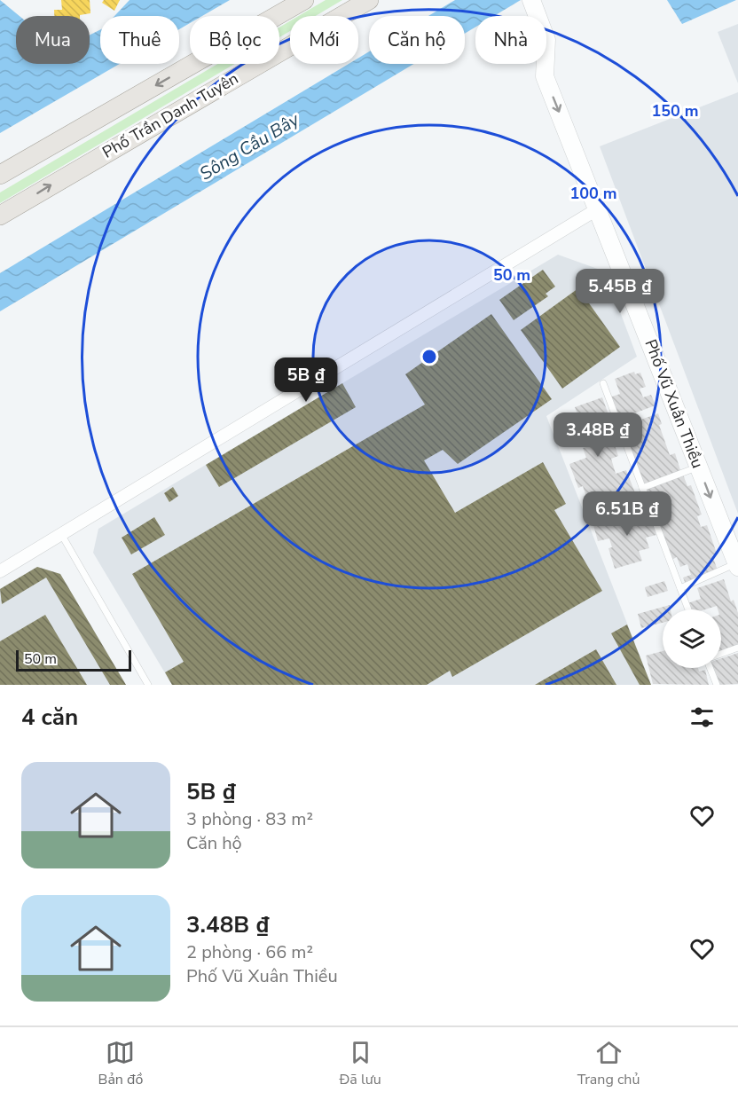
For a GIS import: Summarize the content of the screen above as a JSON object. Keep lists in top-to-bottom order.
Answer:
{
  "streets": {
    "main road": ["Phố Trần Danh Tuyên", "Phố Vũ Xuân Thiều"]
  },
  "one_way": ["Phố Vũ Xuân Thiều"],
  "water": ["Sông Cầu Bây"],
  "scale_bar": "50 m",
  "page": {
    "chip": [
      "Mua",
      "Thuê",
      "Bộ lọc",
      "Mới",
      "Căn hộ",
      "Nhà"
    ],
    "price": [
      "5.45B ₫",
      "5B ₫",
      "3.48B ₫",
      "6.51B ₫"
    ],
    "scale": "50 m",
    "heading": "4 căn",
    "list": [
      {
        "name": "5B ₫",
        "note": "3 phòng · 83 m² · Căn hộ"
      },
      {
        "name": "3.48B ₫",
        "note": "2 phòng · 66 m² · Phố Vũ Xuân Thiều"
      }
    ],
    "tabs": ["Bản đồ", "Đã lưu", "Trang chủ"]
  },
  "rings": ["150 m", "100 m", "50 m"]
}
